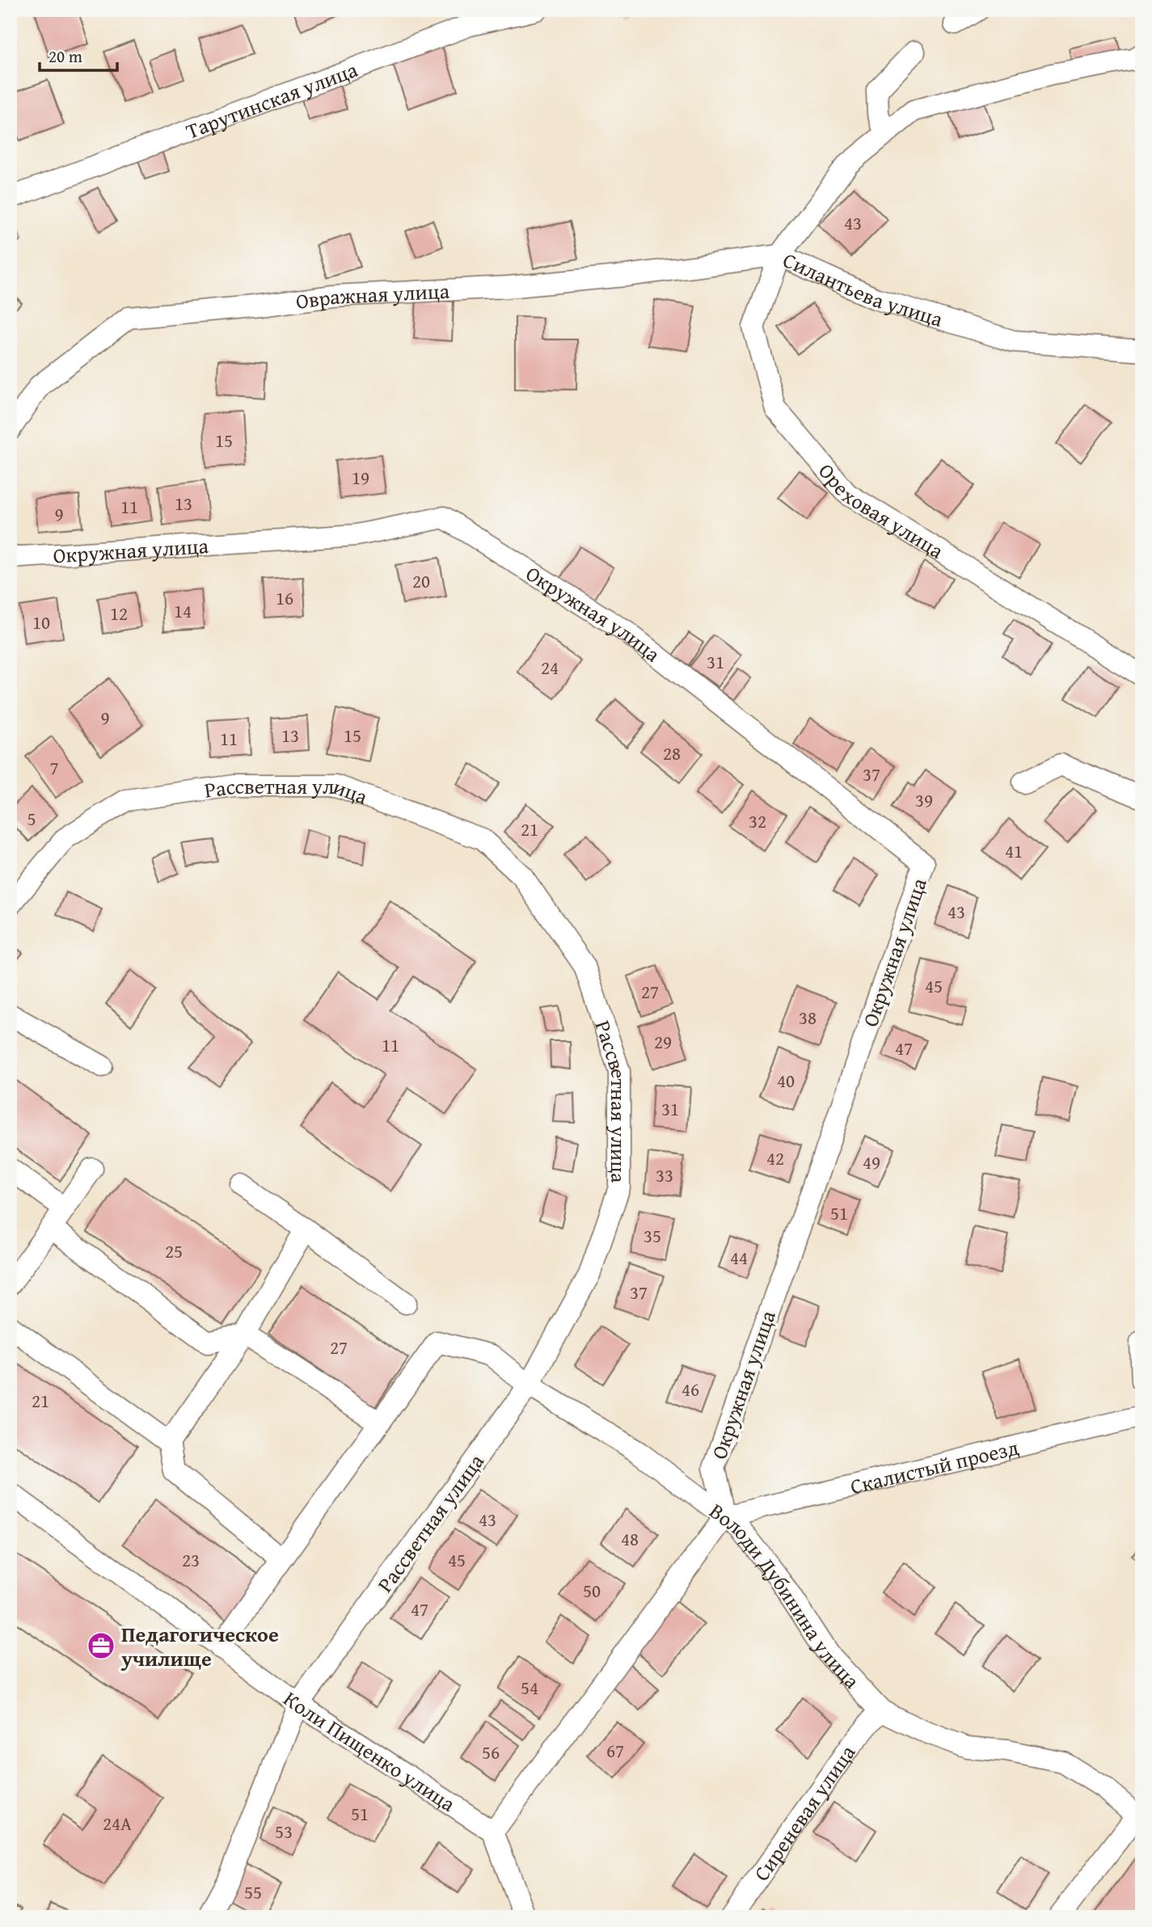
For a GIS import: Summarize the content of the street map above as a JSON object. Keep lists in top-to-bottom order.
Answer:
{
  "streets": {
    "street": [
      "Тарутинская улица",
      "Силантьева улица",
      "Овражная улица",
      "Ореховая улица",
      "Окружная улица",
      "Рассветная улица",
      "Скалистый проезд",
      "Володи Дубинина улица",
      "Коли Пищенко улица",
      "Сиреневая улица"
    ]
  },
  "crossings": [
    ["Силантьева улица", "Овражная улица"],
    ["Силантьева улица", "Ореховая улица"],
    ["Овражная улица", "Ореховая улица"],
    ["Окружная улица", "Скалистый проезд"],
    ["Окружная улица", "Володи Дубинина улица"],
    ["Рассветная улица", "Володи Дубинина улица"],
    ["Рассветная улица", "Коли Пищенко улица"],
    ["Скалистый проезд", "Володи Дубинина улица"],
    ["Володи Дубинина улица", "Сиреневая улица"]
  ],
  "places": {
    "office": ["Педагогическое училище"]
  },
  "house_numbers": [
    "43",
    "15",
    "19",
    "13",
    "11",
    "9",
    "20",
    "16",
    "14",
    "12",
    "10",
    "31",
    "24",
    "9",
    "13",
    "15",
    "11",
    "28",
    "7",
    "37",
    "39",
    "5",
    "32",
    "21",
    "41",
    "43",
    "45",
    "27",
    "38",
    "29",
    "11",
    "47",
    "40",
    "31",
    "42",
    "49",
    "33",
    "51",
    "35",
    "25",
    "44",
    "37",
    "27",
    "46",
    "21",
    "43",
    "48",
    "23",
    "45",
    "50",
    "47",
    "54",
    "67",
    "56",
    "51",
    "24А",
    "53",
    "55"
  ],
  "scale_bar": "20 m"
}
